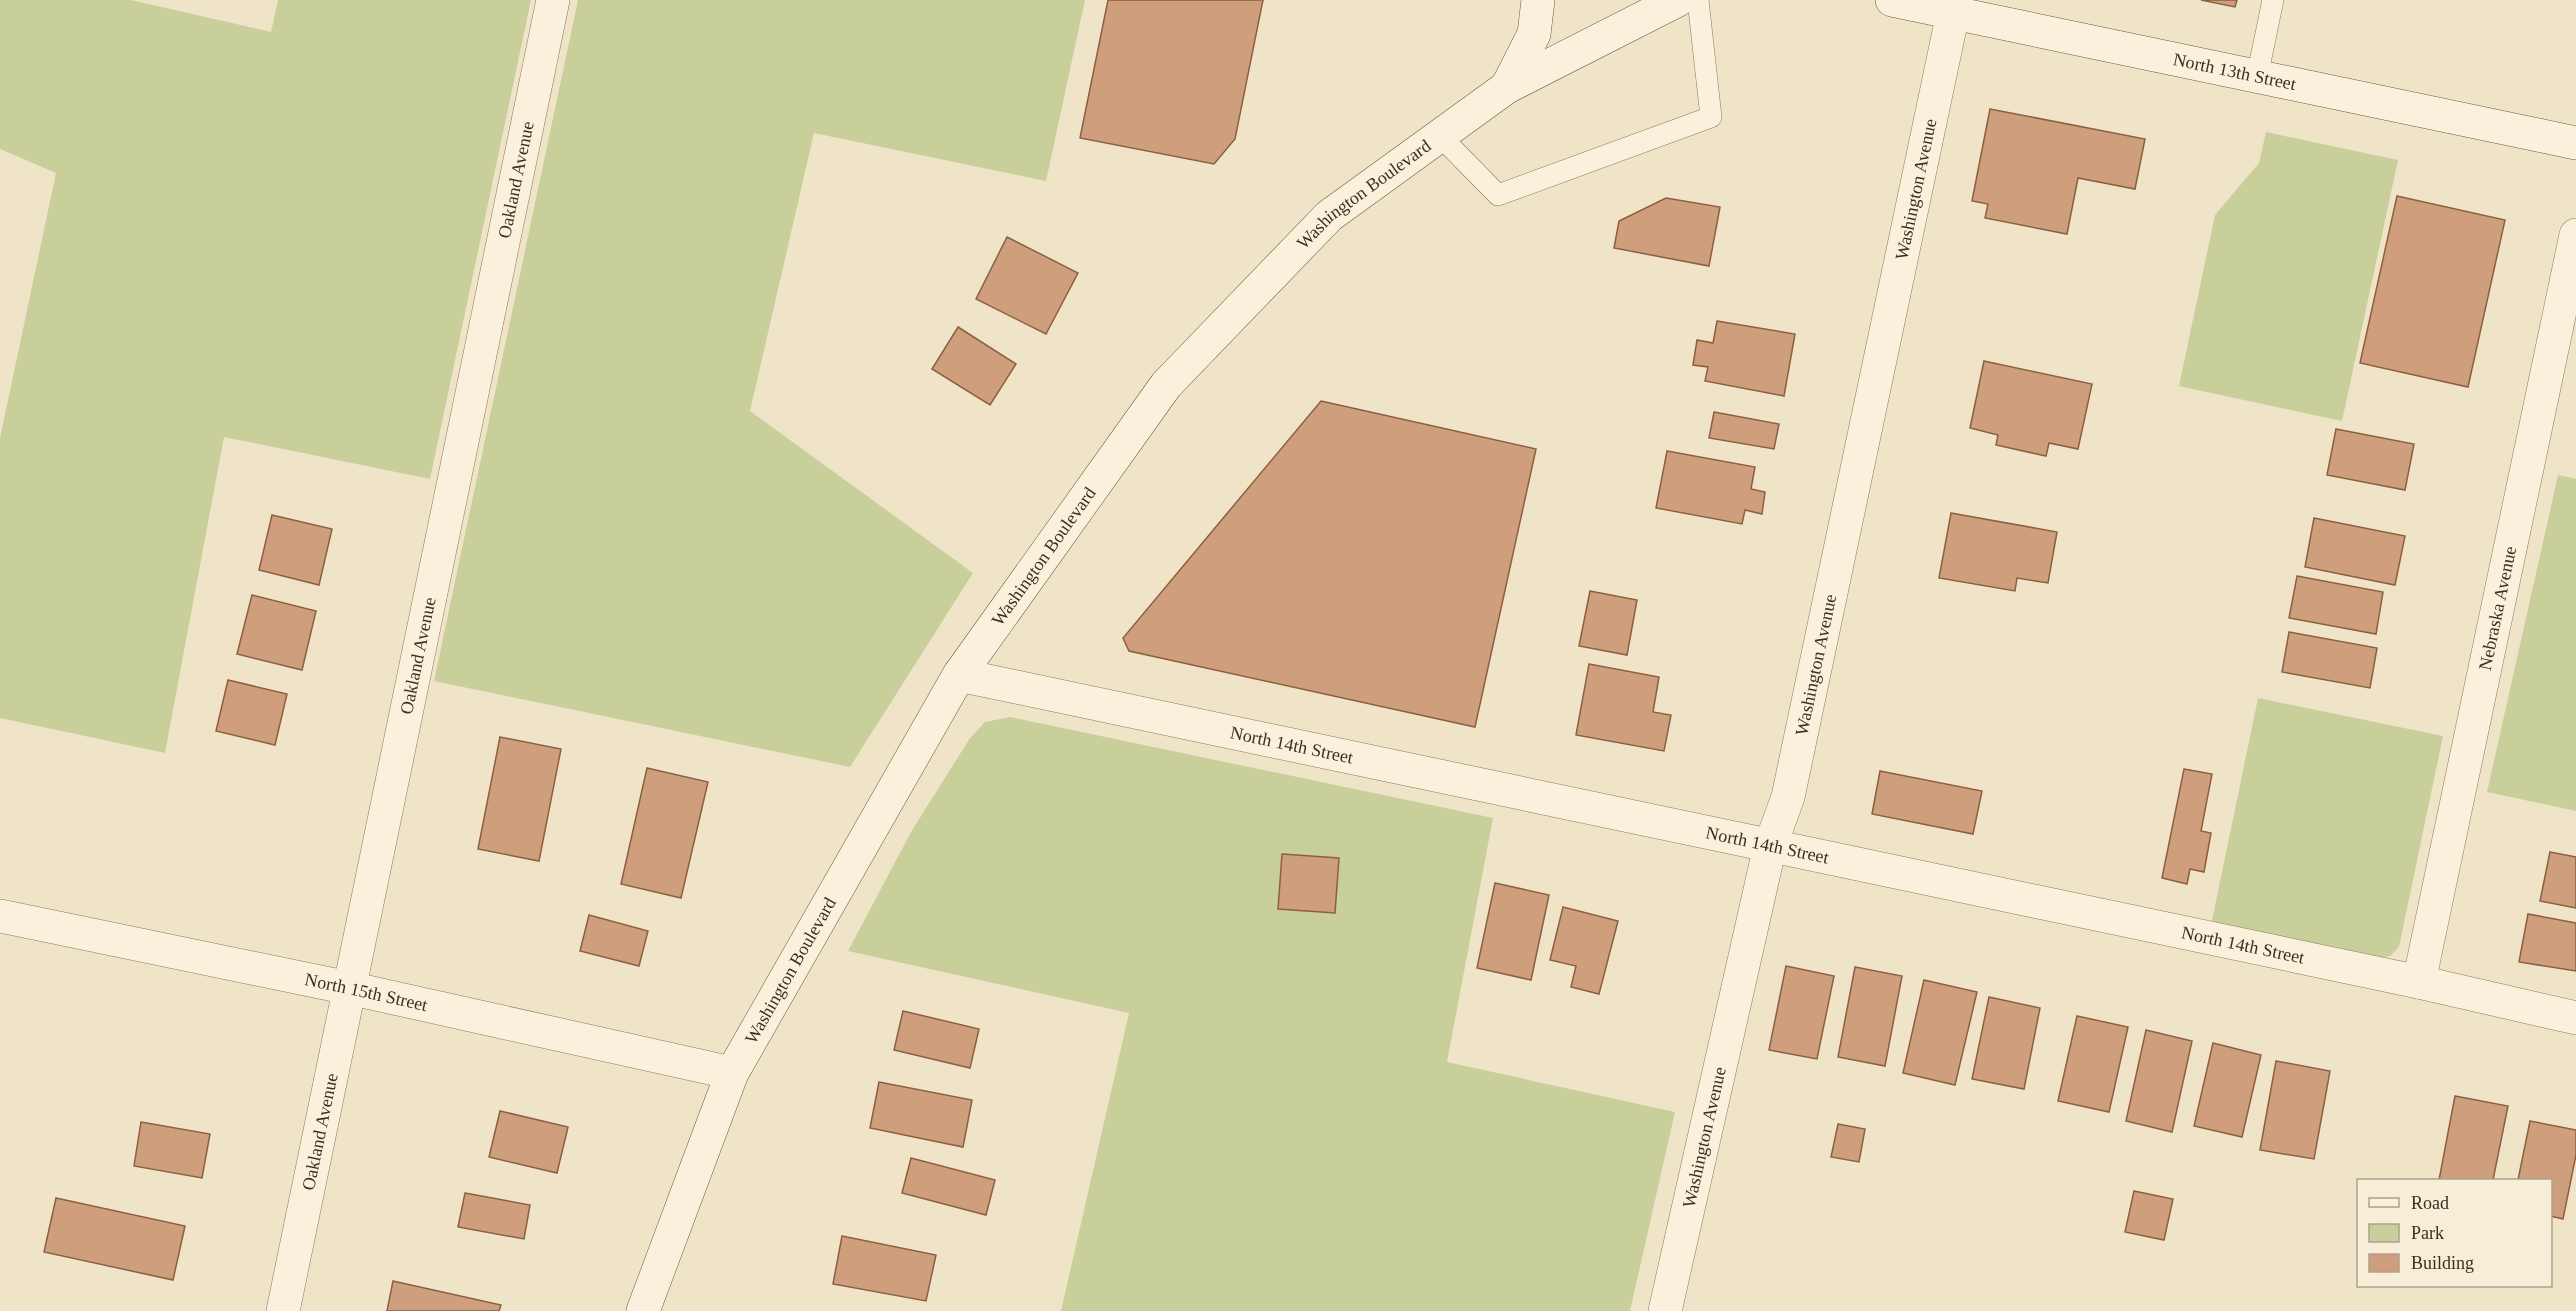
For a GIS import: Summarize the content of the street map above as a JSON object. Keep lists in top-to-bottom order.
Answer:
{
  "streets": {
    "street": [
      "North 13th Street",
      "Oakland Avenue",
      "Washington Avenue",
      "Washington Boulevard",
      "Nebraska Avenue",
      "North 14th Street",
      "North 15th Street"
    ]
  },
  "crossings": [
    ["North 13th Street", "Washington Avenue"],
    ["Oakland Avenue", "North 15th Street"],
    ["Washington Avenue", "North 14th Street"],
    ["Washington Boulevard", "North 14th Street"],
    ["Washington Boulevard", "North 15th Street"],
    ["Nebraska Avenue", "North 14th Street"]
  ],
  "legend": ["Road", "Park", "Building"]
}
